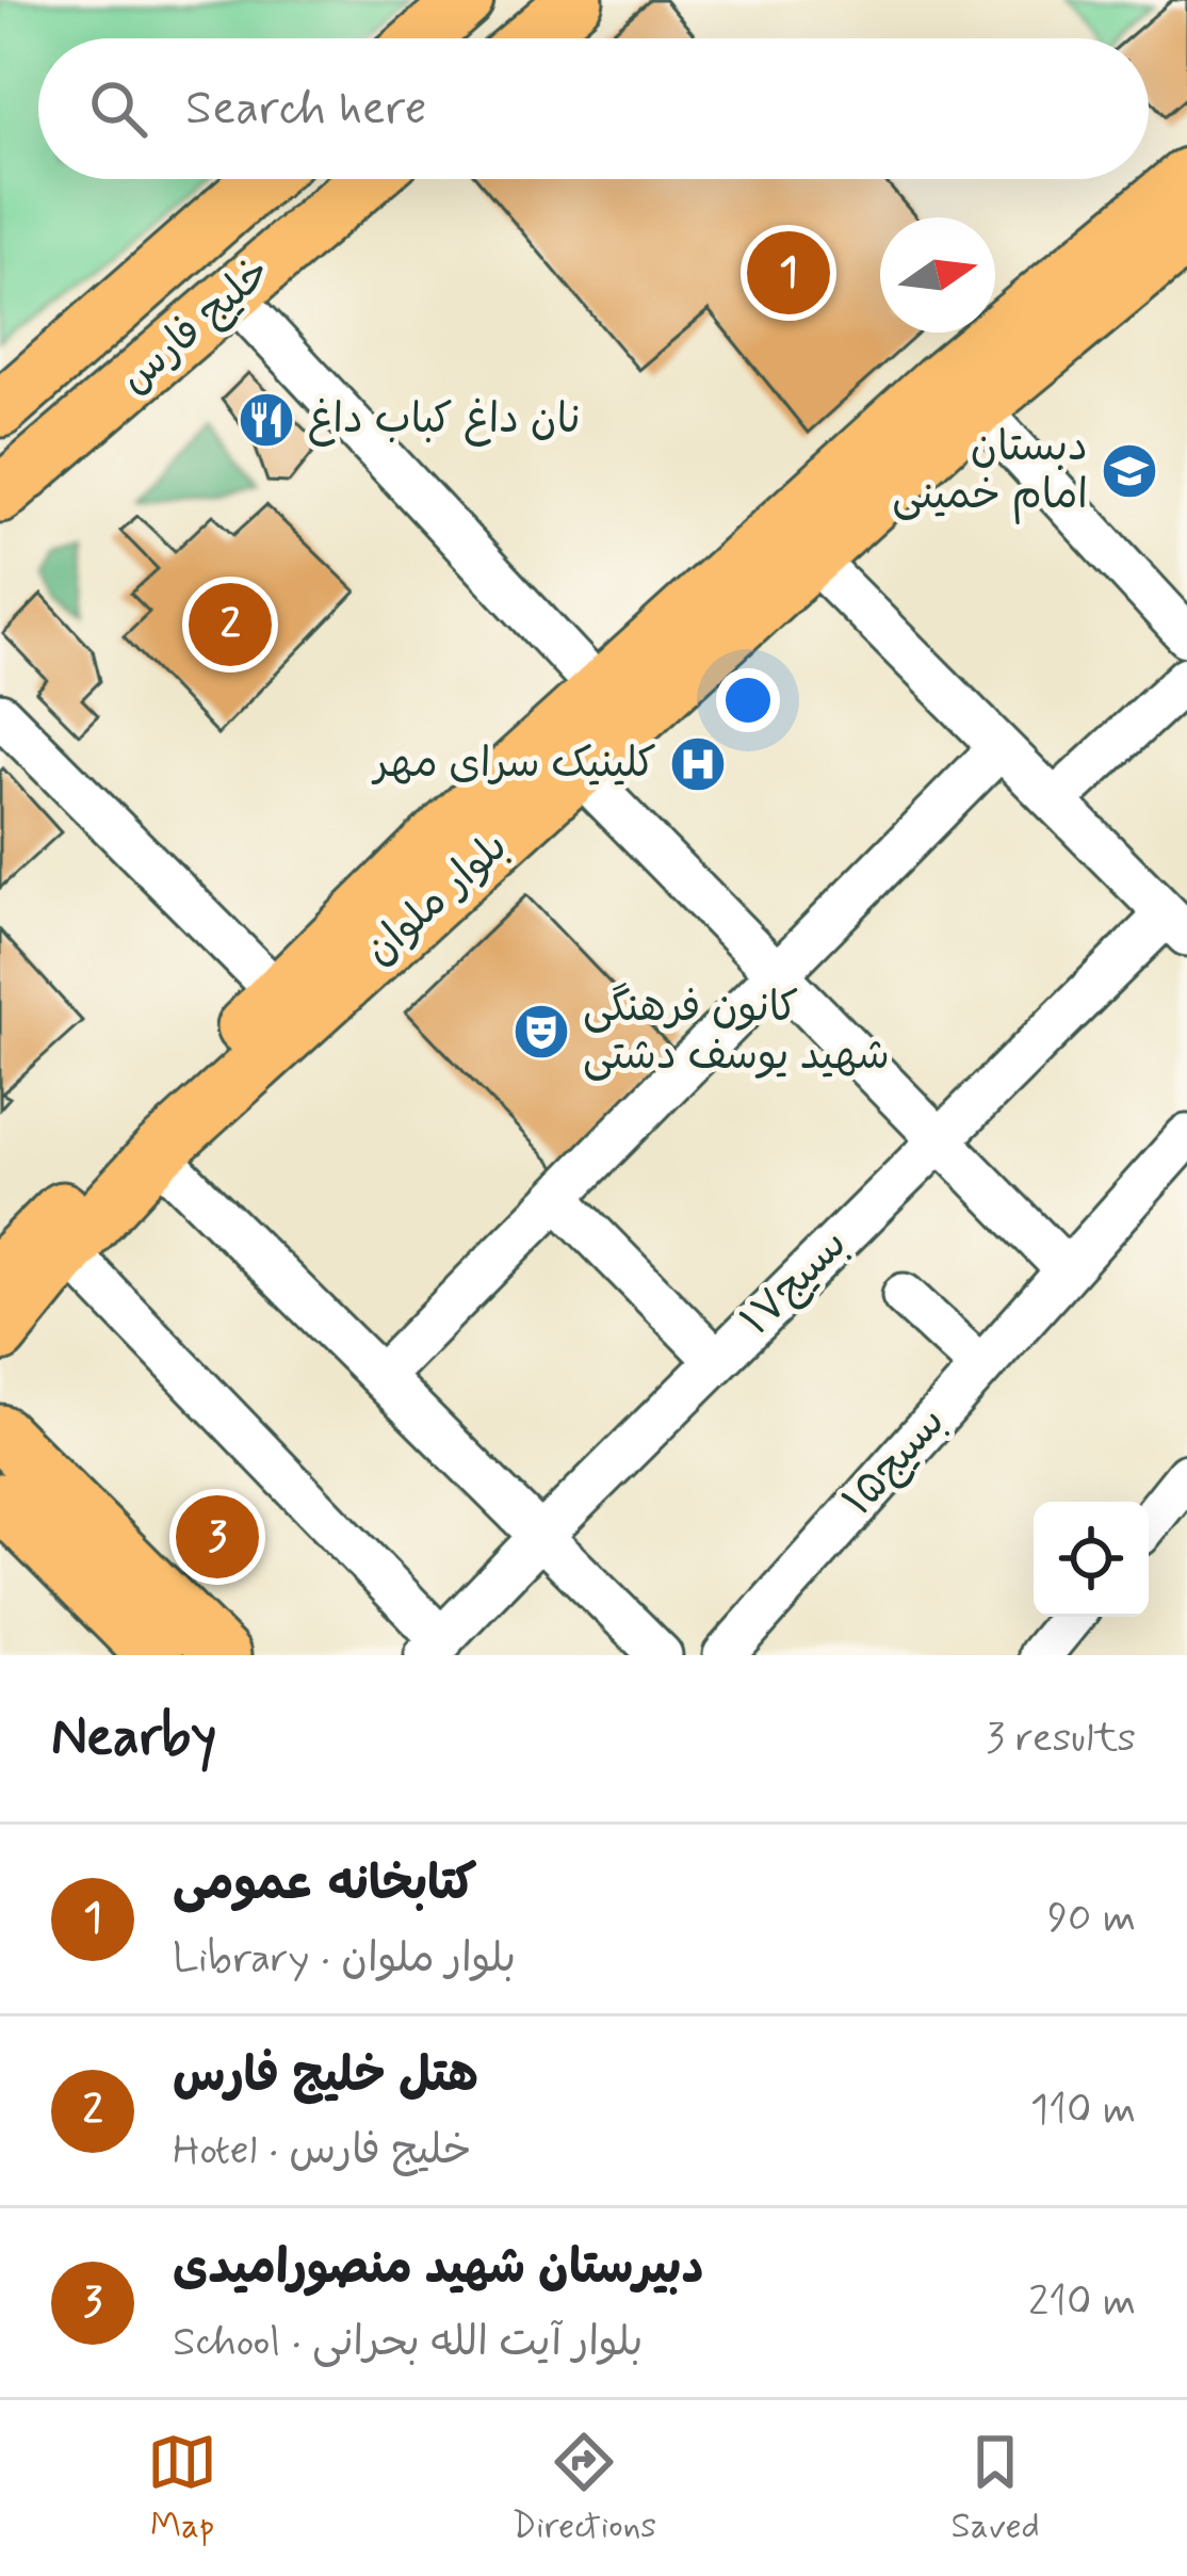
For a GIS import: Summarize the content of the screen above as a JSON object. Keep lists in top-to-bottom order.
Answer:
{
  "streets": {
    "main road": ["خلیج فارس", "بلوار ملوان"],
    "street": ["بسیج۱۷", "بسیج۱۵"]
  },
  "places": {
    "restaurant": ["نان داغ کباب داغ"],
    "school or university": ["دبستان امام خمینی"],
    "hospital": ["کلینیک سرای مهر"],
    "theatre": ["کانون فرهنگی شهید یوسف دشتی"]
  },
  "north": "right",
  "page": {
    "search": "Search here",
    "pins": ["1", "2", "3"],
    "heading": ["Nearby", "3 results"],
    "list": [
      {
        "mark": "1",
        "name": "کتابخانه عمومی",
        "note": "Library · بلوار ملوان",
        "value": "90 m"
      },
      {
        "mark": "2",
        "name": "هتل خلیج فارس",
        "note": "Hotel · خلیج فارس",
        "value": "110 m"
      },
      {
        "mark": "3",
        "name": "دبیرستان شهید منصورامیدی",
        "note": "School · بلوار آیت الله بحرانی",
        "value": "210 m"
      }
    ],
    "nav": ["Map", "Directions", "Saved"]
  }
}
